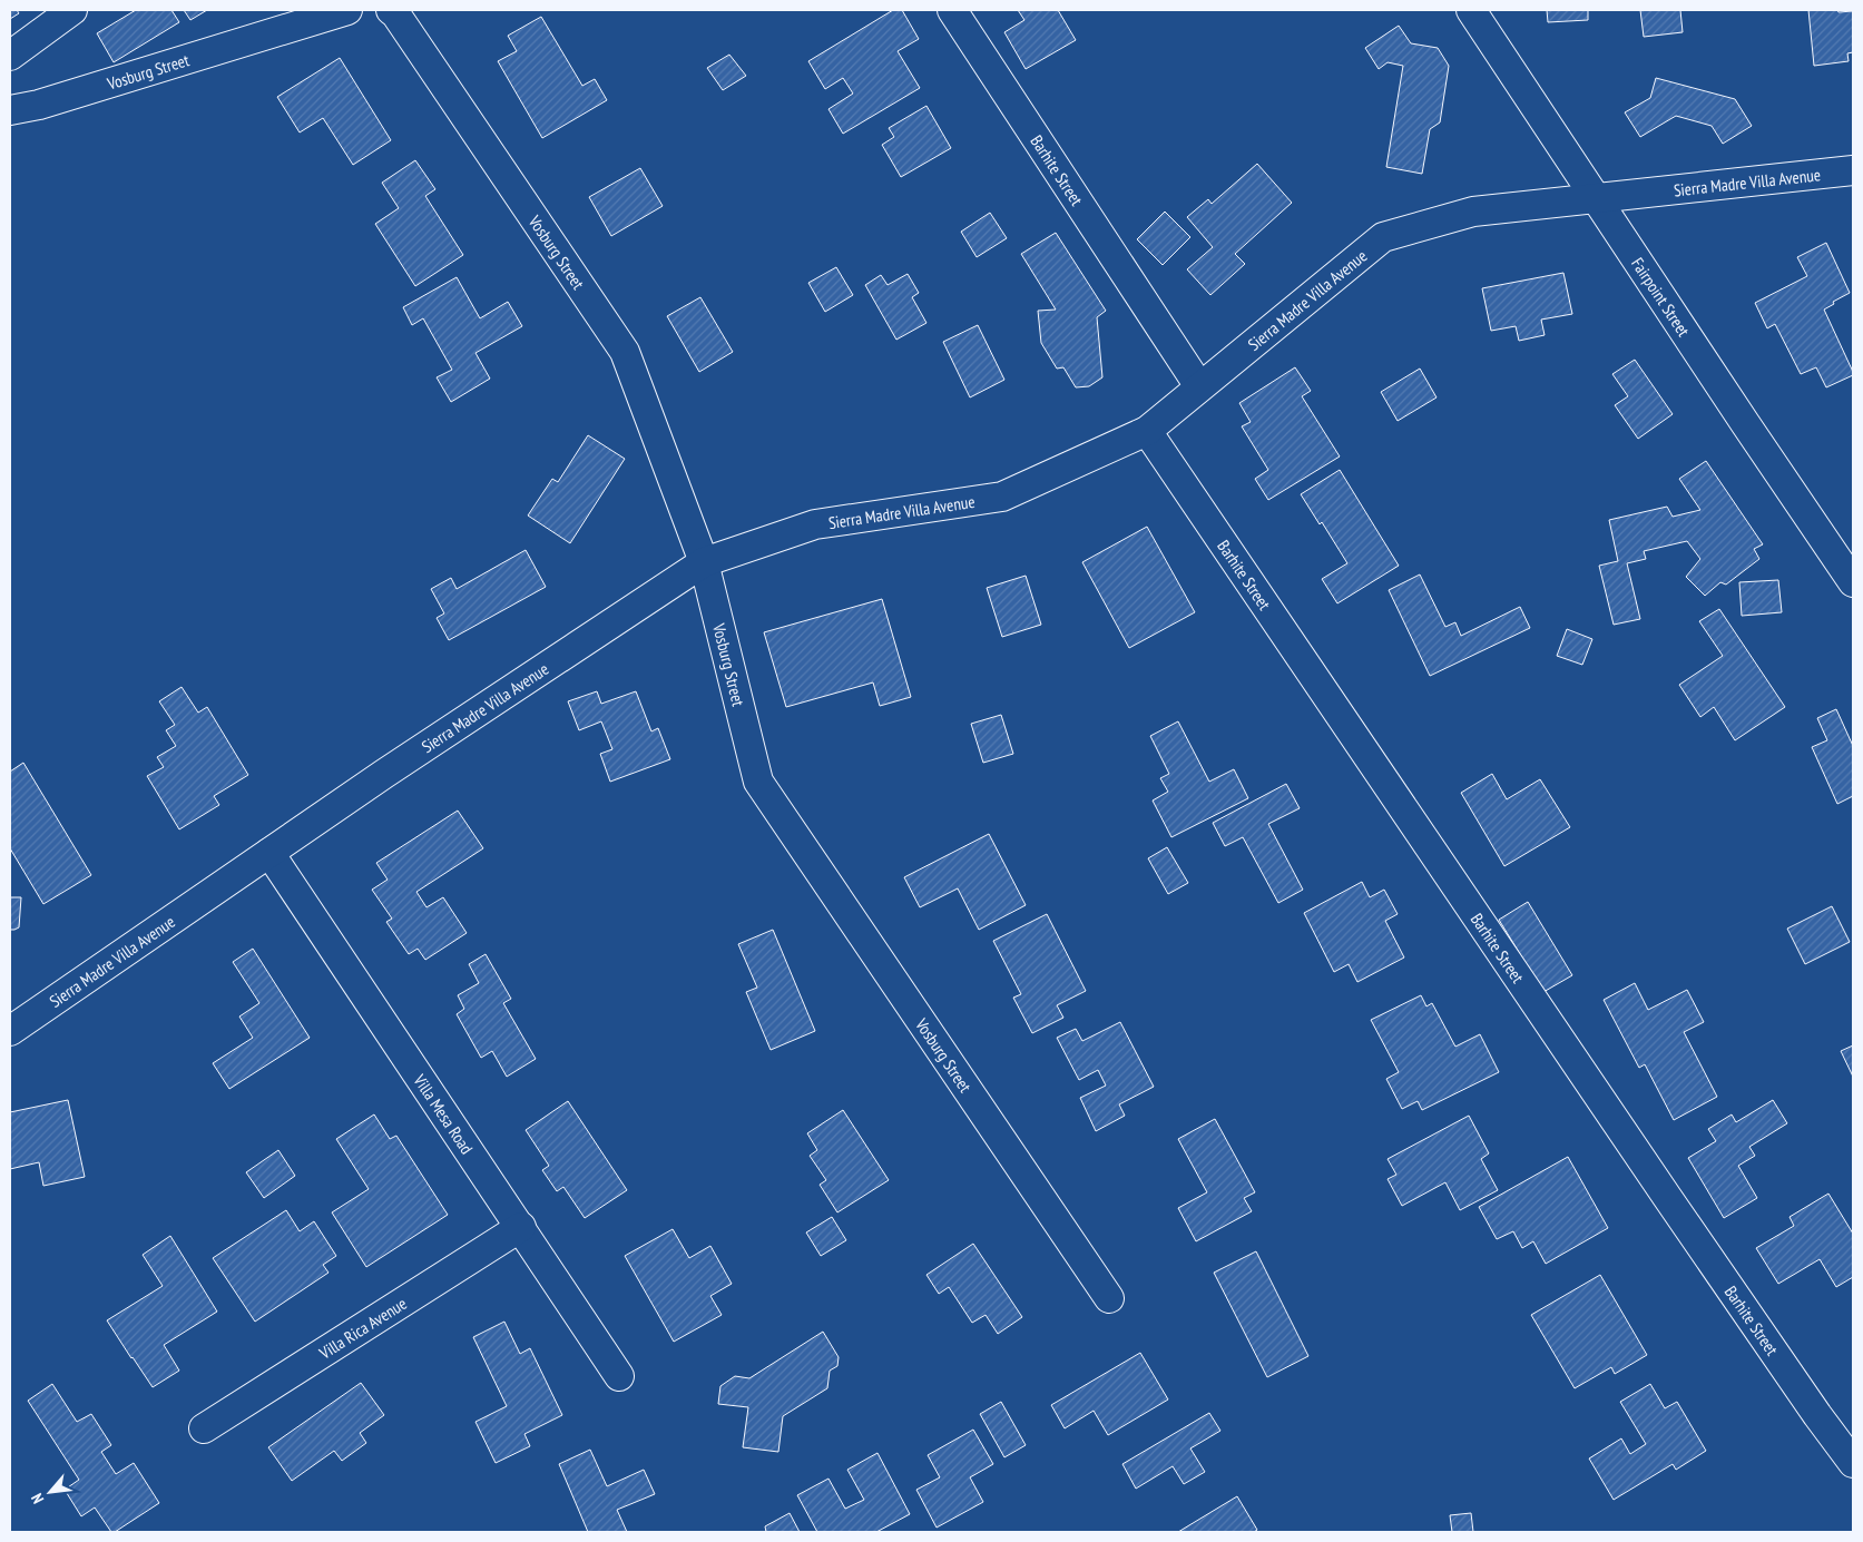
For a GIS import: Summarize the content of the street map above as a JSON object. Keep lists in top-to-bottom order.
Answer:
{
  "streets": {
    "street": [
      "Vosburg Street",
      "Barhite Street",
      "Sierra Madre Villa Avenue",
      "Fairpoint Street",
      "Villa Mesa Road",
      "Villa Rica Avenue"
    ]
  },
  "crossings": [
    ["Vosburg Street", "Sierra Madre Villa Avenue"],
    ["Barhite Street", "Sierra Madre Villa Avenue"],
    ["Sierra Madre Villa Avenue", "Fairpoint Street"],
    ["Sierra Madre Villa Avenue", "Villa Mesa Road"],
    ["Villa Mesa Road", "Villa Rica Avenue"]
  ],
  "north": "bottom left"
}
